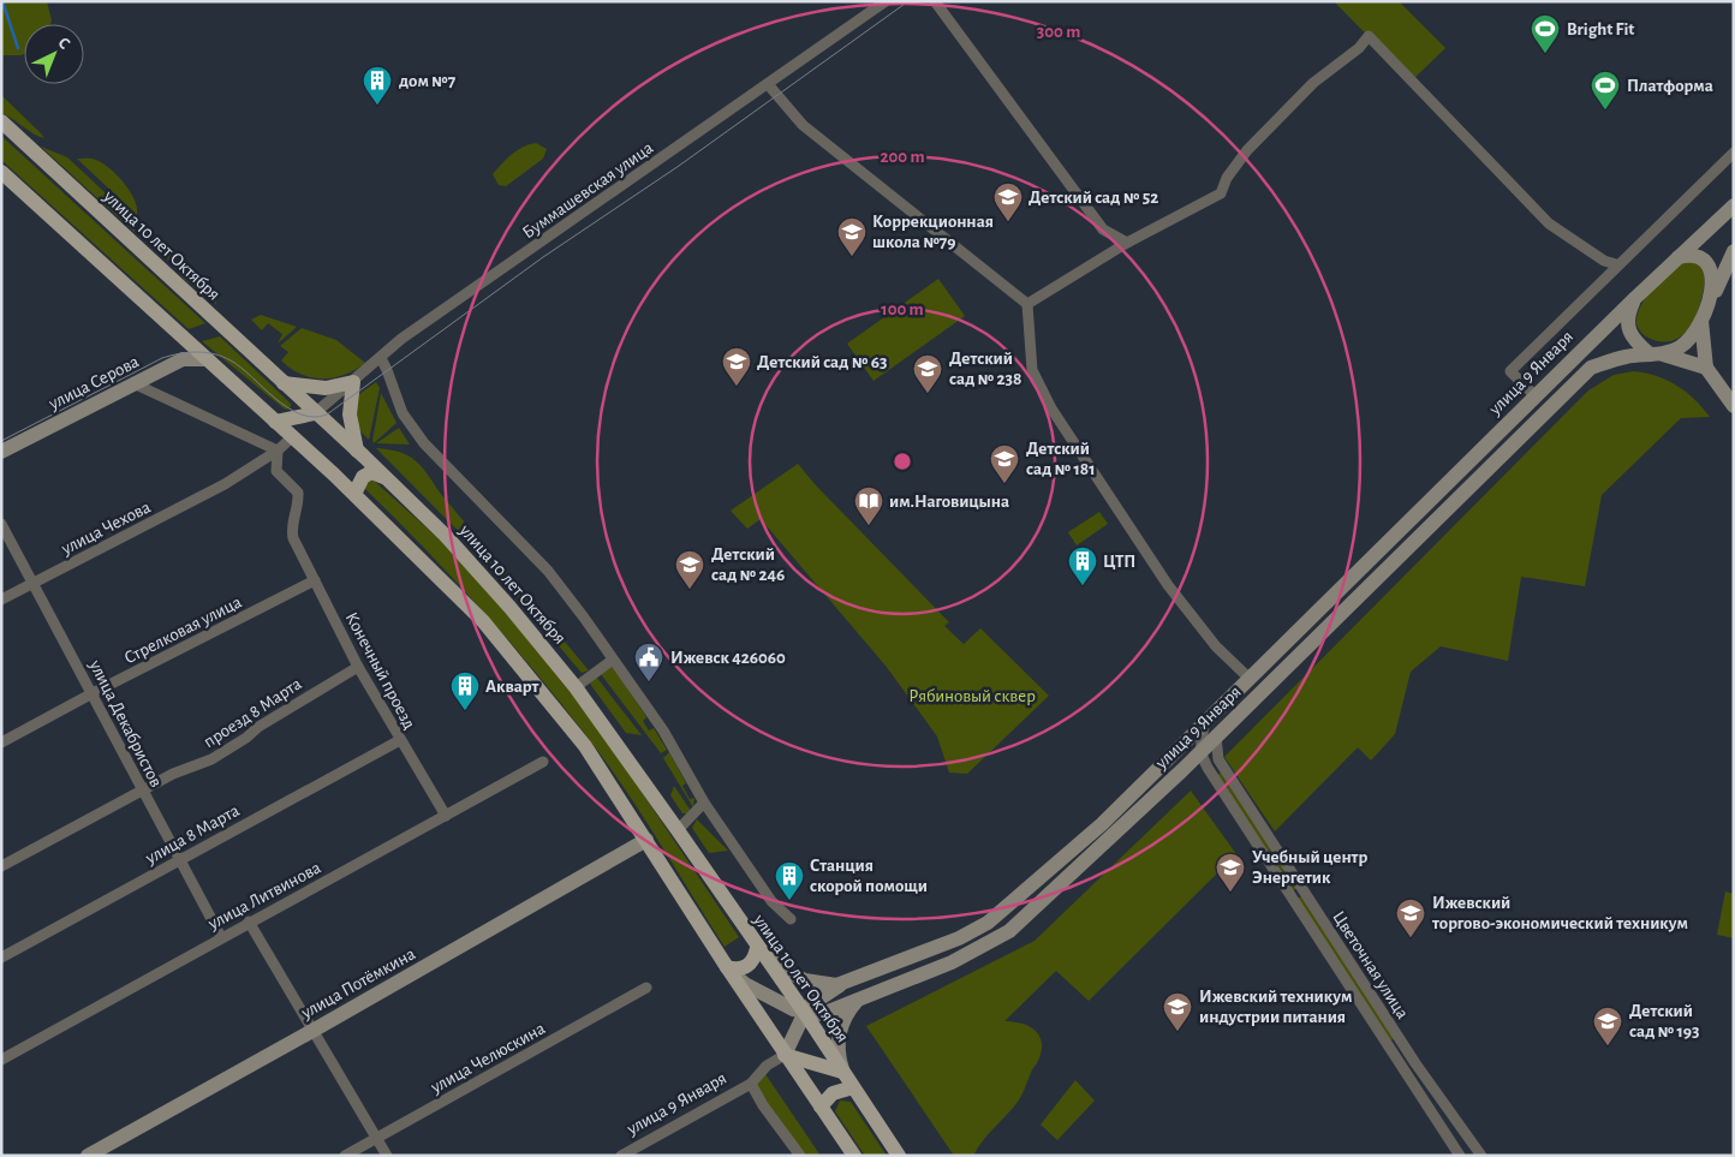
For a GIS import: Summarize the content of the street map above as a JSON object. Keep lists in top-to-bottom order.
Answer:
{
  "streets": {
    "main road": [
      "улица 10 лет Октября",
      "улица 9 Января",
      "улица Серова",
      "улица Потёмкина"
    ],
    "street": [
      "Буммашевская улица",
      "улица Чехова",
      "Стрелковая улица",
      "Конечный проезд",
      "проезд 8 Марта",
      "улица Декабристов",
      "улица 8 Марта",
      "улица Литвинова",
      "Цветочная улица",
      "улица Челюскина"
    ]
  },
  "crossings": [
    ["Буммашевская улица", "улица 10 лет Октября"],
    ["улица 10 лет Октября", "улица 9 Января"],
    ["улица 9 Января", "Цветочная улица"],
    ["улица Чехова", "Конечный проезд"],
    ["улица Чехова", "улица Декабристов"],
    ["Стрелковая улица", "Конечный проезд"],
    ["Стрелковая улица", "улица Декабристов"],
    ["Конечный проезд", "проезд 8 Марта"],
    ["Конечный проезд", "улица 8 Марта"],
    ["Конечный проезд", "улица Литвинова"],
    ["проезд 8 Марта", "улица Декабристов"],
    ["улица Декабристов", "улица 8 Марта"],
    ["улица Декабристов", "улица Литвинова"]
  ],
  "parks": ["Рябиновый сквер"],
  "places": {
    "sports": ["Bright Fit", "Платформа"],
    "building": [
      "дом №7",
      "ЦТП",
      "Акварт",
      "Станция скорой помощи"
    ],
    "school or university": [
      "Детский сад № 52",
      "Коррекционная школа №79",
      "Детский сад № 63",
      "Детский сад № 238",
      "Детский сад № 181",
      "Детский сад № 246",
      "Учебный центр Энергетик",
      "Ижевский торгово-экономический техникум",
      "Ижевский техникум индустрии питания",
      "Детский сад № 193"
    ],
    "library": ["им.Наговицына"],
    "public building": ["Ижевск 426060"]
  },
  "north": "top right",
  "rings": ["300 m", "200 m", "100 m"]
}
